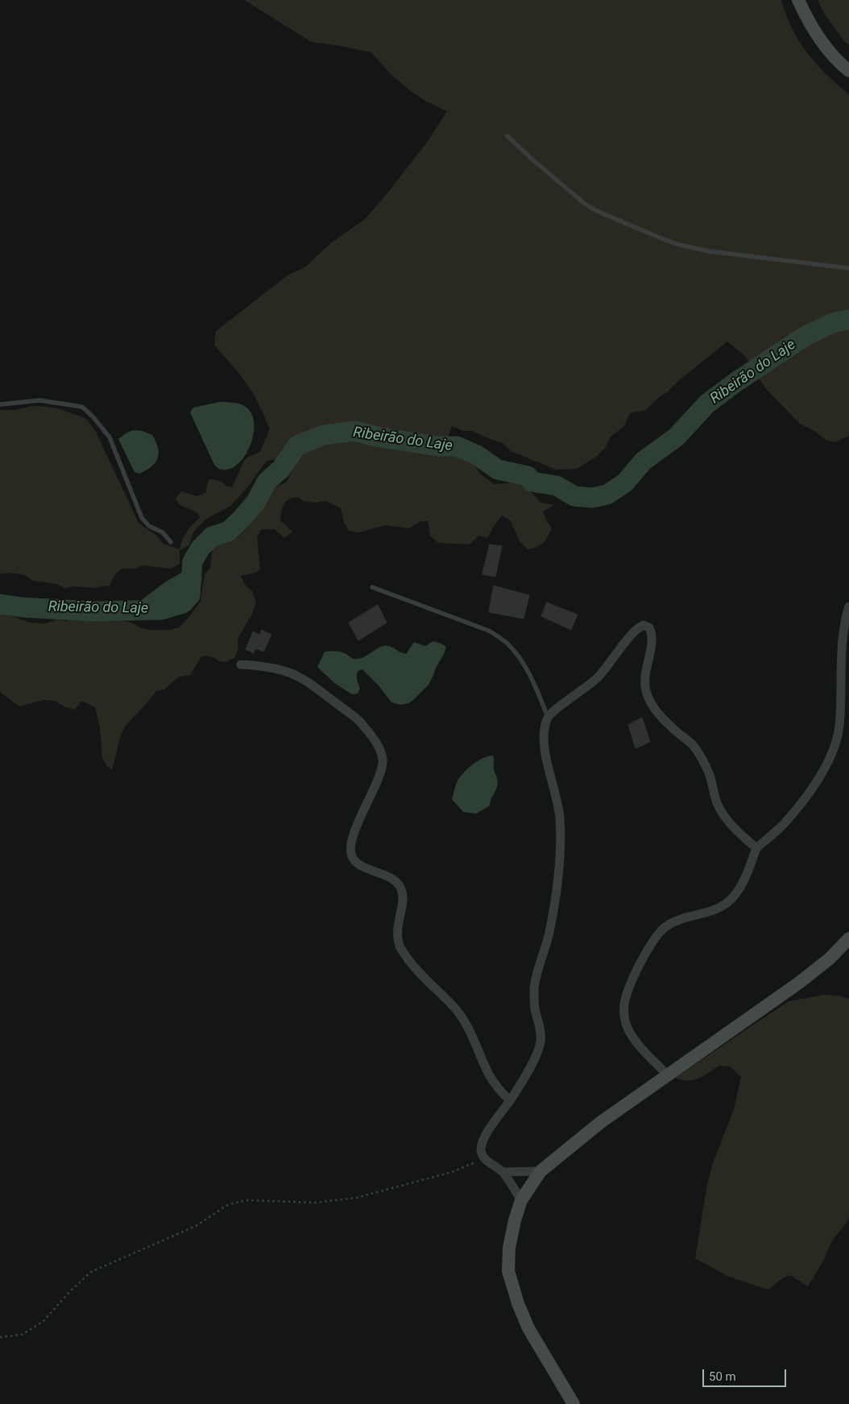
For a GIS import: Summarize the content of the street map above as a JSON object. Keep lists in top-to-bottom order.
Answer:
{
  "water": ["Ribeirão do Laje"],
  "scale_bar": "50 m"
}
